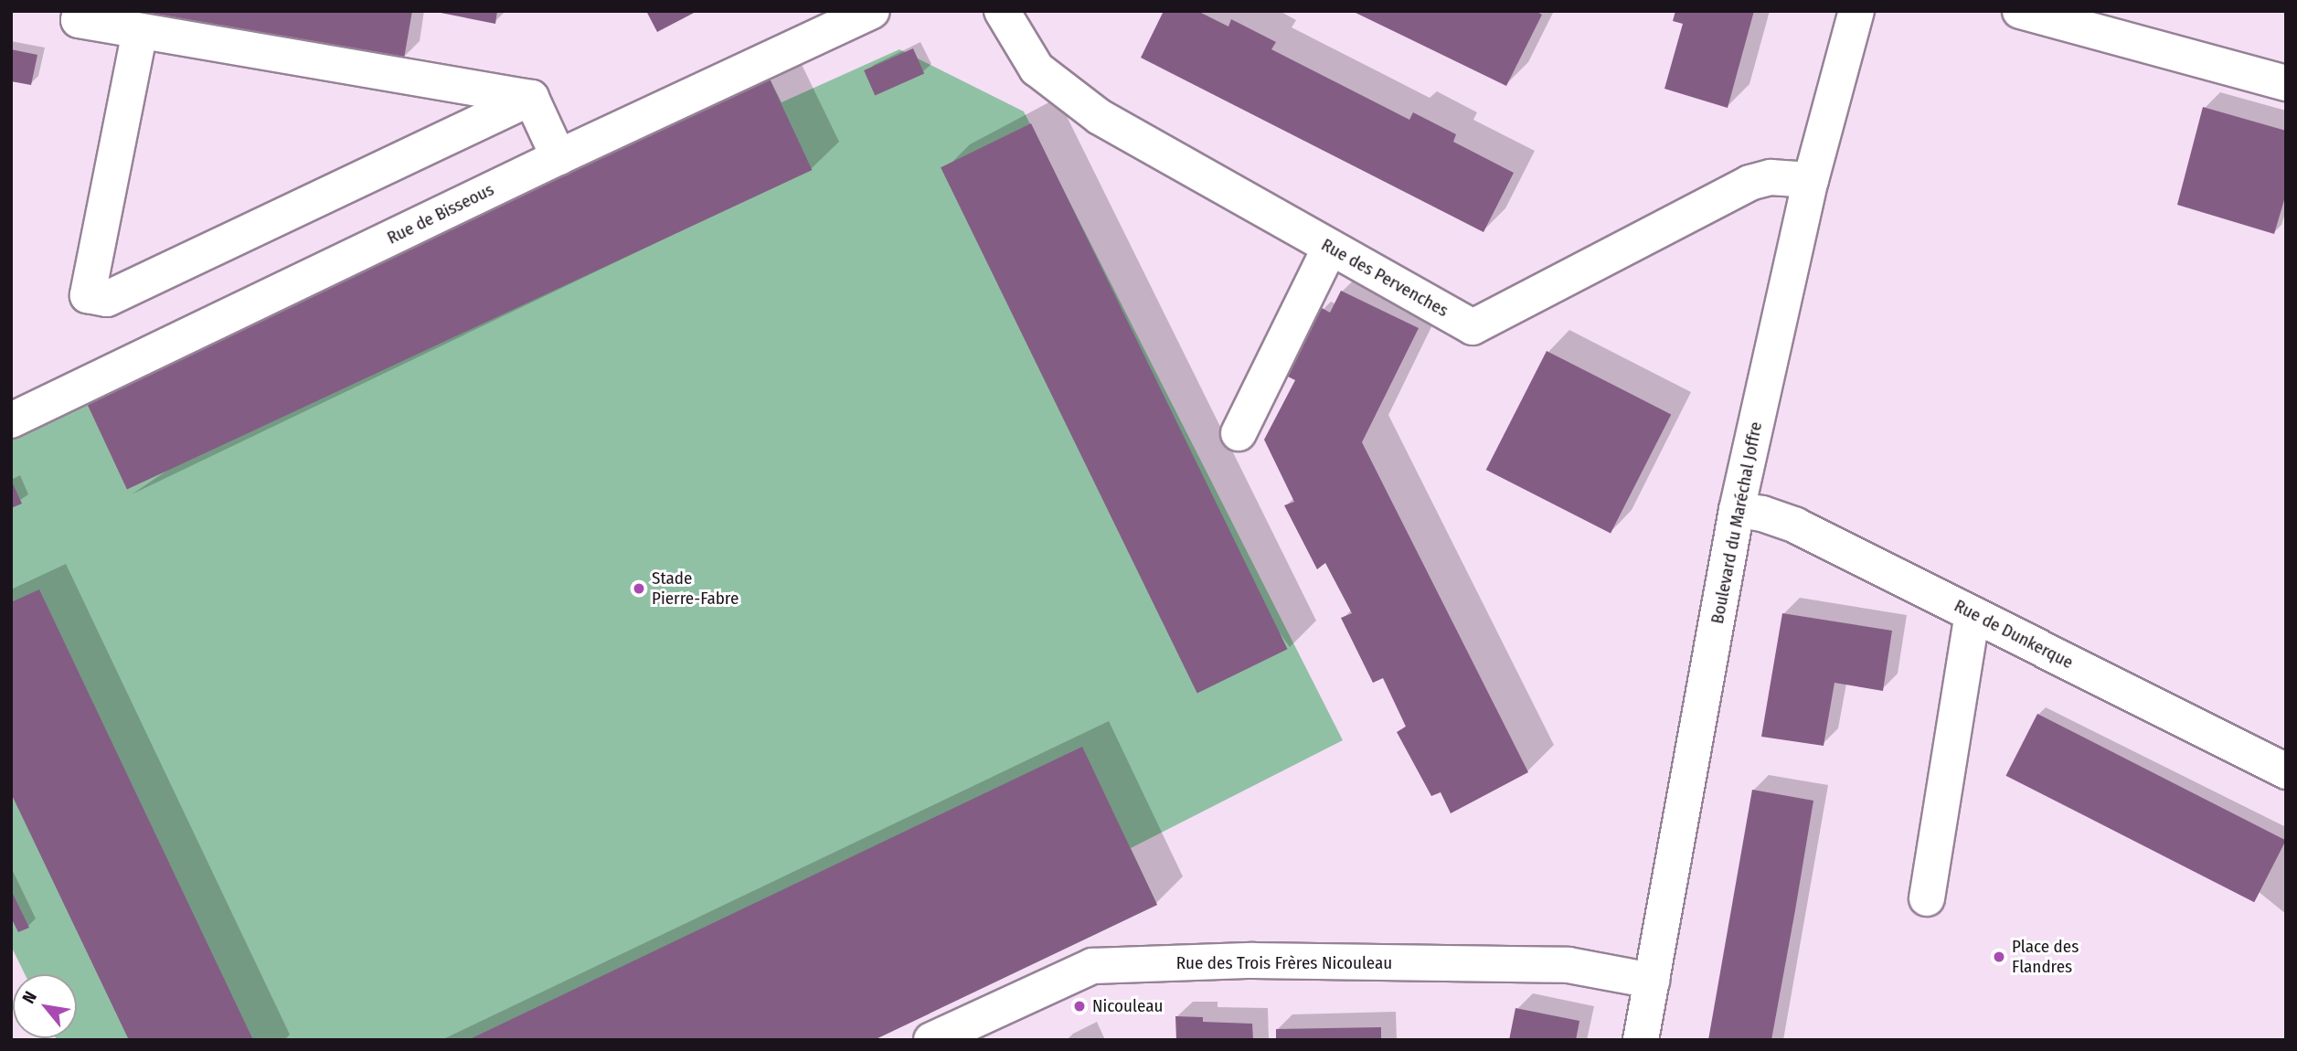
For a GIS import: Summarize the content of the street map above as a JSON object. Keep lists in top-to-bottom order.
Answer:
{
  "streets": {
    "street": [
      "Rue de Bisseous",
      "Rue des Pervenches",
      "Boulevard du Maréchal Joffre",
      "Rue de Dunkerque",
      "Rue des Trois Frères Nicouleau"
    ]
  },
  "crossings": [
    ["Rue des Pervenches", "Boulevard du Maréchal Joffre"],
    ["Boulevard du Maréchal Joffre", "Rue de Dunkerque"],
    ["Boulevard du Maréchal Joffre", "Rue des Trois Frères Nicouleau"]
  ],
  "places": ["Stade Pierre-Fabre", "Place des Flandres", "Nicouleau"],
  "north": "top left"
}
